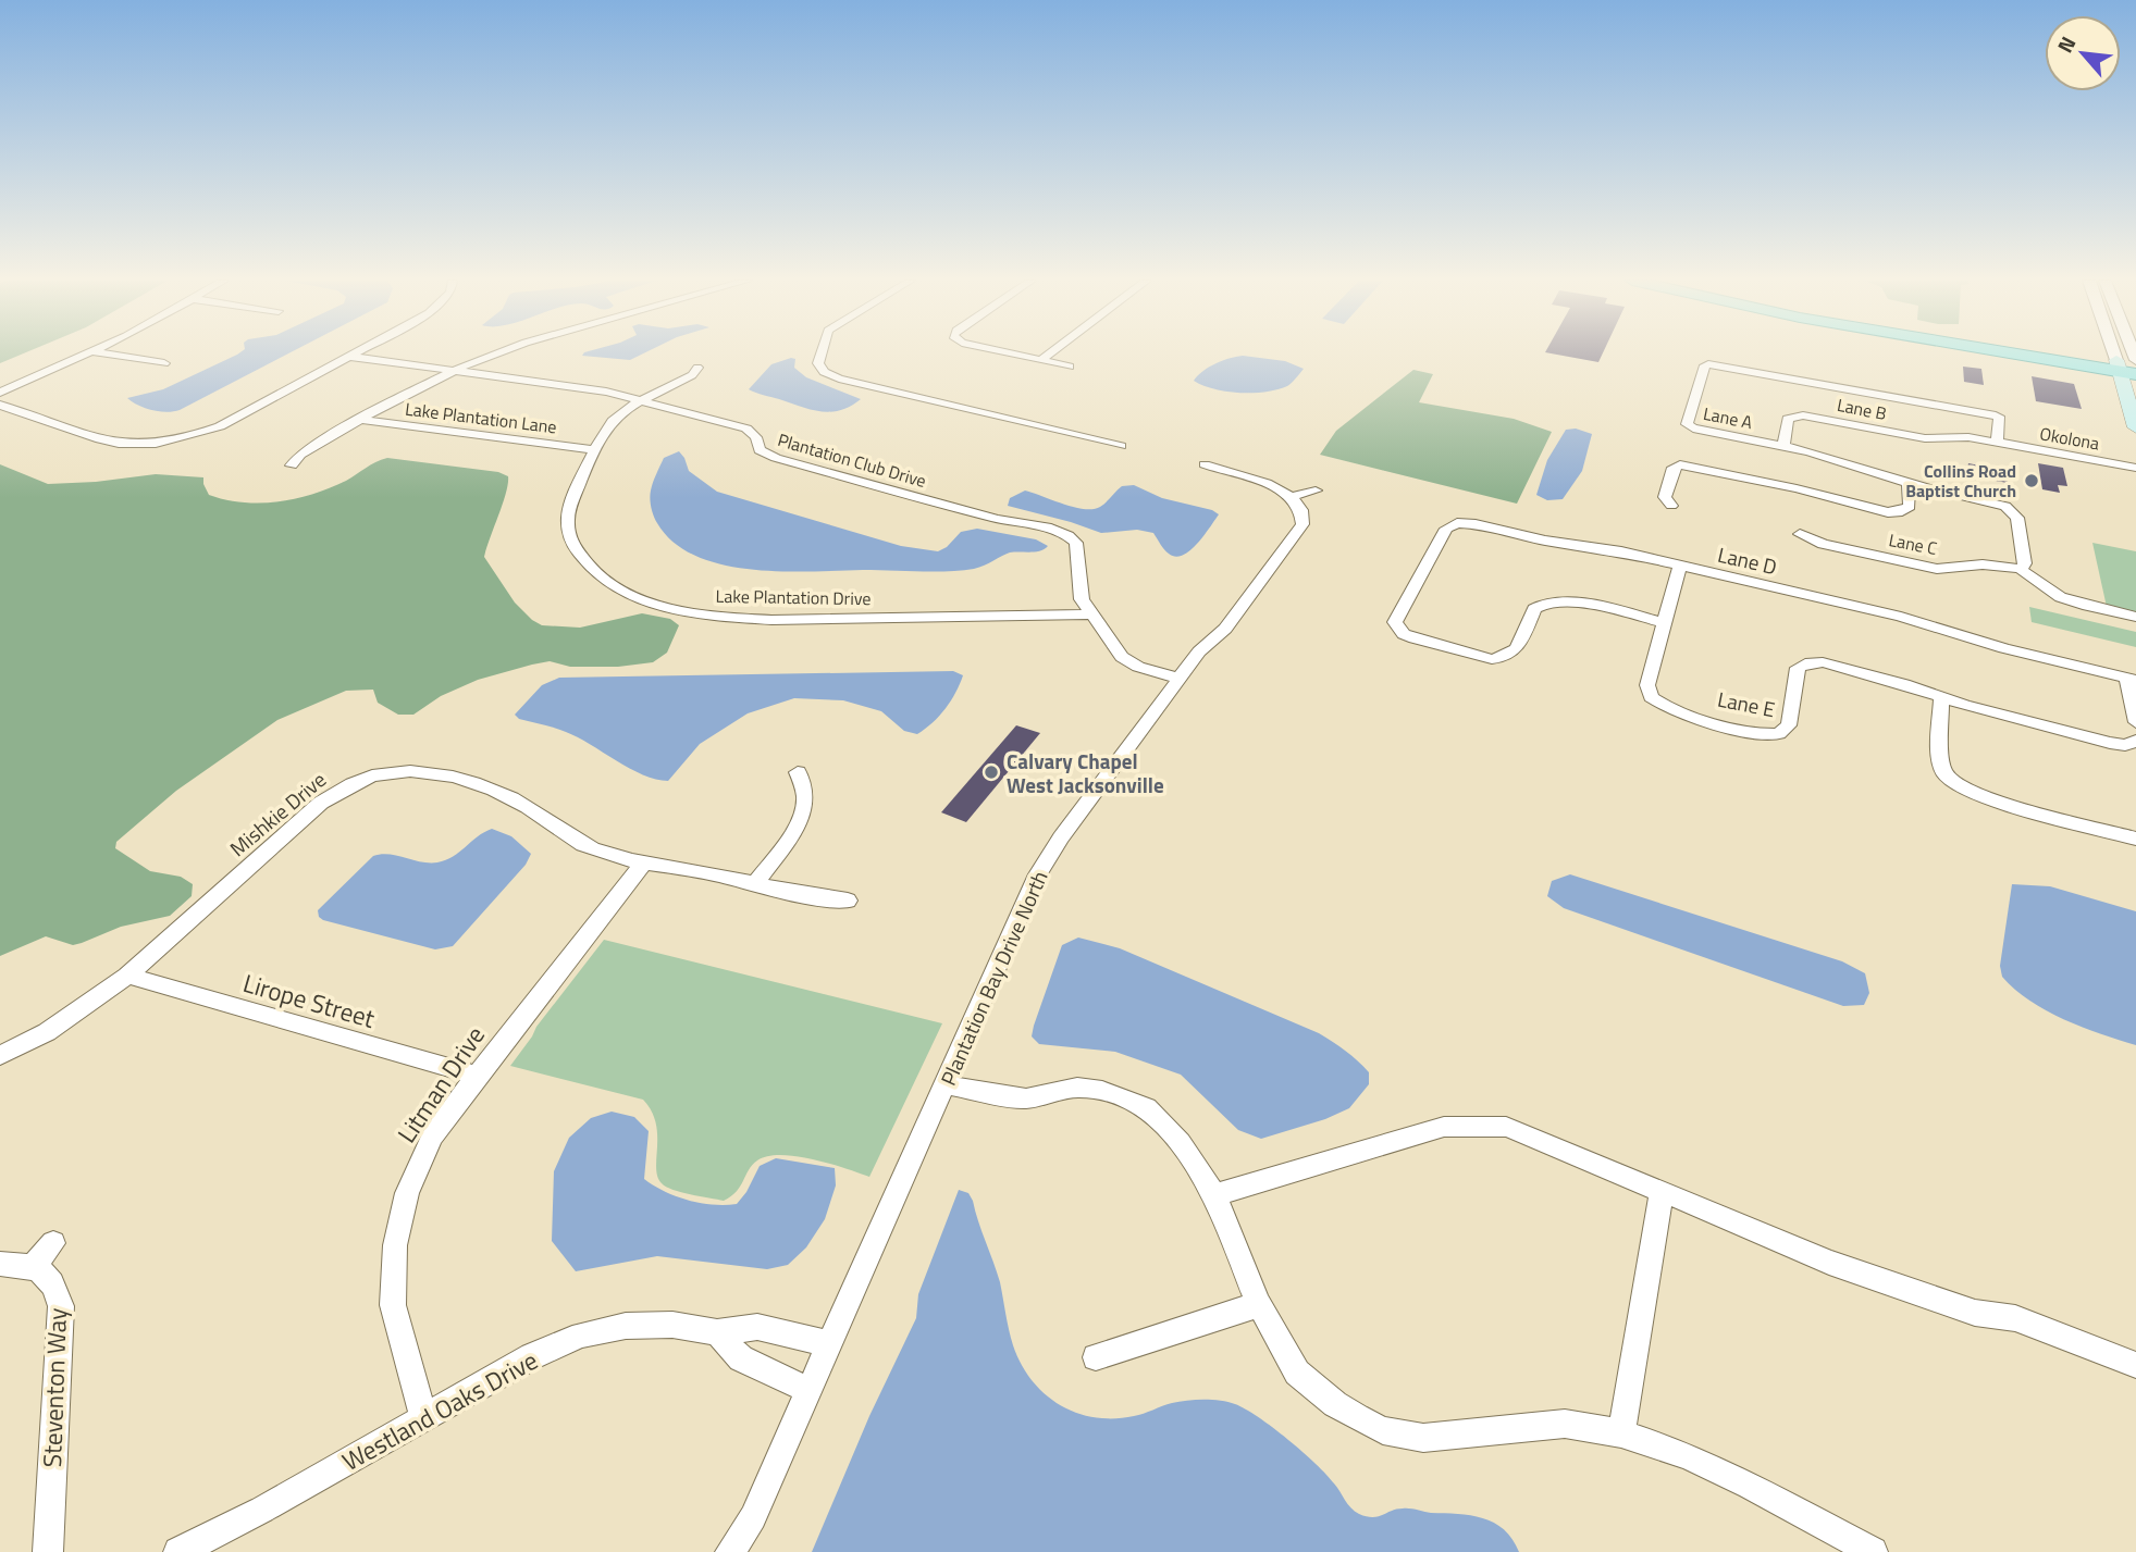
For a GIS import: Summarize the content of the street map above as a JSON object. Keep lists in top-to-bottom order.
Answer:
{
  "streets": {
    "street": [
      "Lane B",
      "Lake Plantation Lane",
      "Lane A",
      "Okolona",
      "Plantation Club Drive",
      "Lane C",
      "Lane D",
      "Lake Plantation Drive",
      "Lane E",
      "Mishkie Drive",
      "Plantation Bay Drive North",
      "Lirope Street",
      "Litman Drive",
      "Steventon Way",
      "Westland Oaks Drive"
    ]
  },
  "crossings": [
    ["Lane B", "Lane A"],
    ["Lane B", "Okolona"],
    ["Lake Plantation Lane", "Lake Plantation Drive"],
    ["Lane A", "Okolona"],
    ["Plantation Club Drive", "Lake Plantation Drive"],
    ["Plantation Club Drive", "Plantation Bay Drive North"],
    ["Lane D", "Lane E"],
    ["Mishkie Drive", "Lirope Street"],
    ["Mishkie Drive", "Litman Drive"],
    ["Plantation Bay Drive North", "Westland Oaks Drive"],
    ["Lirope Street", "Litman Drive"],
    ["Litman Drive", "Westland Oaks Drive"]
  ],
  "places": ["Collins Road Baptist Church", "Calvary Chapel West Jacksonville"],
  "north": "top left"
}
